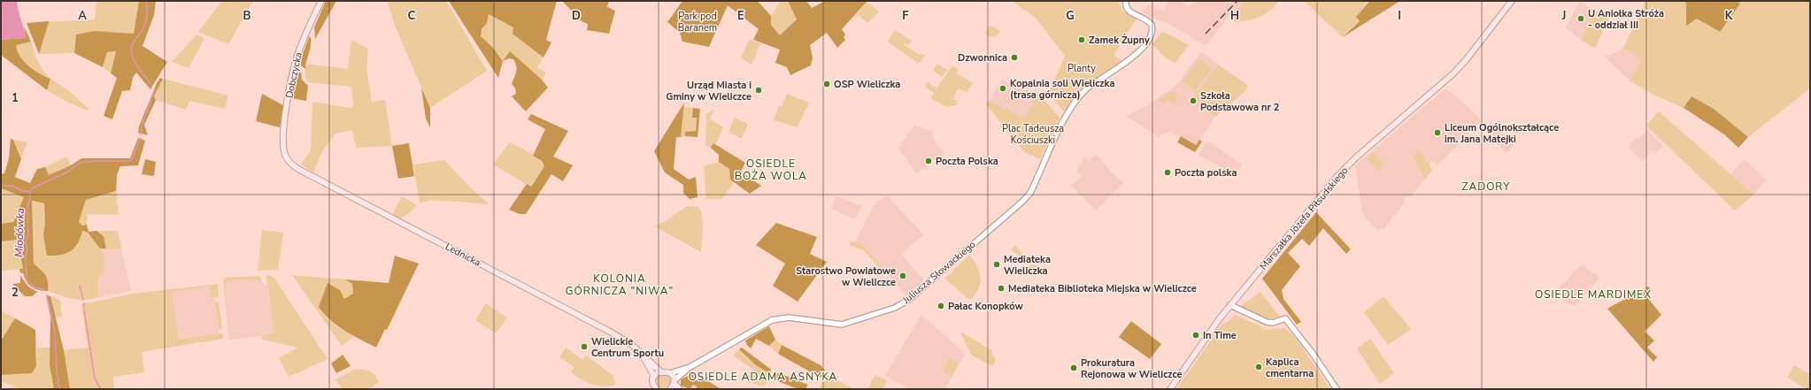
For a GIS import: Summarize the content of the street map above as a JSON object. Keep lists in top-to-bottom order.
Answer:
{
  "streets": {
    "main road": ["Dobczycka", "Marszałka Józefa Piłsudskiego", "Lednicka"],
    "street": ["Juliusza Słowackiego"]
  },
  "crossings": [
    ["Dobczycka", "Lednicka"]
  ],
  "districts": [
    "OSIEDLE BOŻA WOLA",
    "ZADORY",
    "KOLONIA GÓRNICZA \"NIWA\"",
    "OSIEDLE MARDIMEX",
    "OSIEDLE ADAMA ASNYKA"
  ],
  "water": ["Miodówka"],
  "parks": ["Park pod Baranem", "Planty", "Plac Tadeusza Kościuszki"],
  "places": [
    "U Aniołka Stróża - oddział III",
    "Zamek Żupny",
    "Dzwonnica",
    "OSP Wieliczka",
    "Kopalnia soli Wieliczka (trasa górnicza)",
    "Urząd Miasta i Gminy w Wieliczce",
    "Szkoła Podstawowa nr 2",
    "Liceum Ogólnokształcące im. Jana Matejki",
    "Poczta Polska",
    "Poczta polska",
    "Mediateka Wieliczka",
    "Starostwo Powiatowe w Wieliczce",
    "Mediateka Biblioteka Miejska w Wieliczce",
    "Pałac Konopków",
    "In Time",
    "Wielickie Centrum Sportu",
    "Kaplica cmentarna",
    "Prokuratura Rejonowa w Wieliczce"
  ],
  "grid": {
    "columns": [
      "A",
      "B",
      "C",
      "D",
      "E",
      "F",
      "G",
      "H",
      "I",
      "J",
      "K"
    ],
    "rows": ["1", "2"]
  }
}
